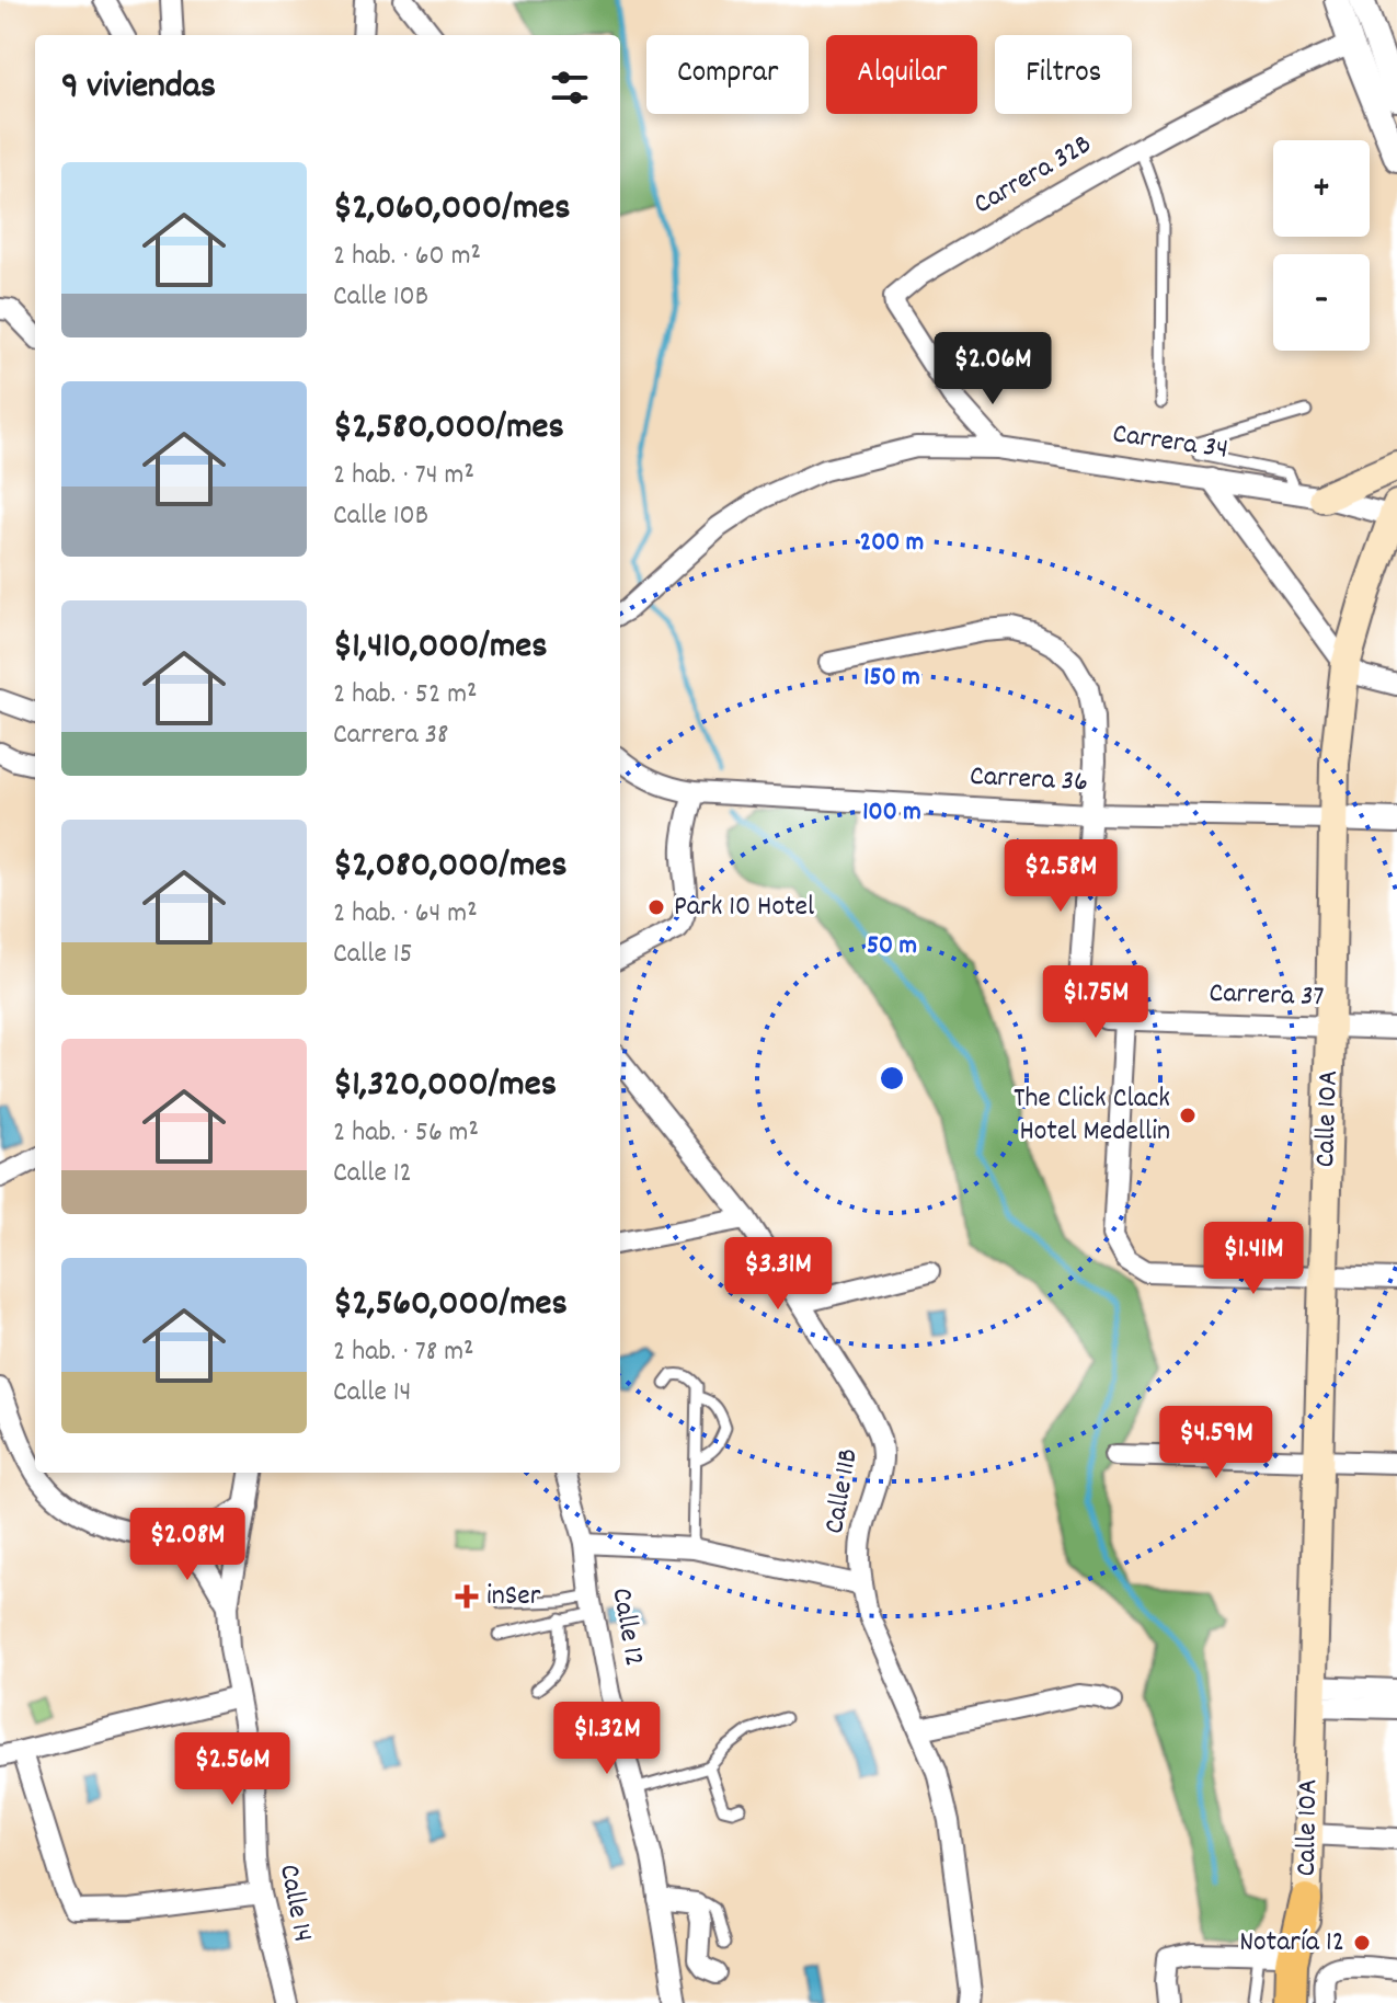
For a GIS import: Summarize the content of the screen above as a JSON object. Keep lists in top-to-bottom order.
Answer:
{
  "streets": {
    "main road": ["Calle 10A"],
    "street": [
      "Carrera 32B",
      "Carrera 34",
      "Carrera 36",
      "Carrera 37",
      "Calle 11B",
      "Calle 12",
      "Calle 14"
    ]
  },
  "crossings": [
    ["Carrera 34", "Calle 10A"],
    ["Carrera 36", "Carrera 37"],
    ["Carrera 36", "Calle 10A"],
    ["Carrera 37", "Calle 10A"]
  ],
  "places": {
    "other": ["Park 10 Hotel", "The Click Clack Hotel Medellin", "Notaría 12"],
    "health": ["inSer"]
  },
  "page": {
    "chip": ["Comprar", "Alquilar", "Filtros"],
    "heading": "9 viviendas",
    "map_buttons": ["+", "−"],
    "list": [
      {
        "name": "$2,060,000/mes",
        "note": "2 hab. · 60 m² · Calle 10B"
      },
      {
        "name": "$2,580,000/mes",
        "note": "2 hab. · 74 m² · Calle 10B"
      },
      {
        "name": "$1,410,000/mes",
        "note": "2 hab. · 52 m² · Carrera 38"
      },
      {
        "name": "$2,080,000/mes",
        "note": "2 hab. · 64 m² · Calle 15"
      },
      {
        "name": "$1,320,000/mes",
        "note": "2 hab. · 56 m² · Calle 12"
      },
      {
        "name": "$2,560,000/mes",
        "note": "2 hab. · 78 m² · Calle 14"
      }
    ],
    "price": [
      "$2.06M",
      "$2.58M",
      "$1.75M",
      "$1.41M",
      "$3.31M",
      "$4.59M",
      "$2.08M",
      "$1.32M",
      "$2.56M"
    ]
  },
  "rings": [
    "200 m",
    "150 m",
    "100 m",
    "50 m"
  ]
}
